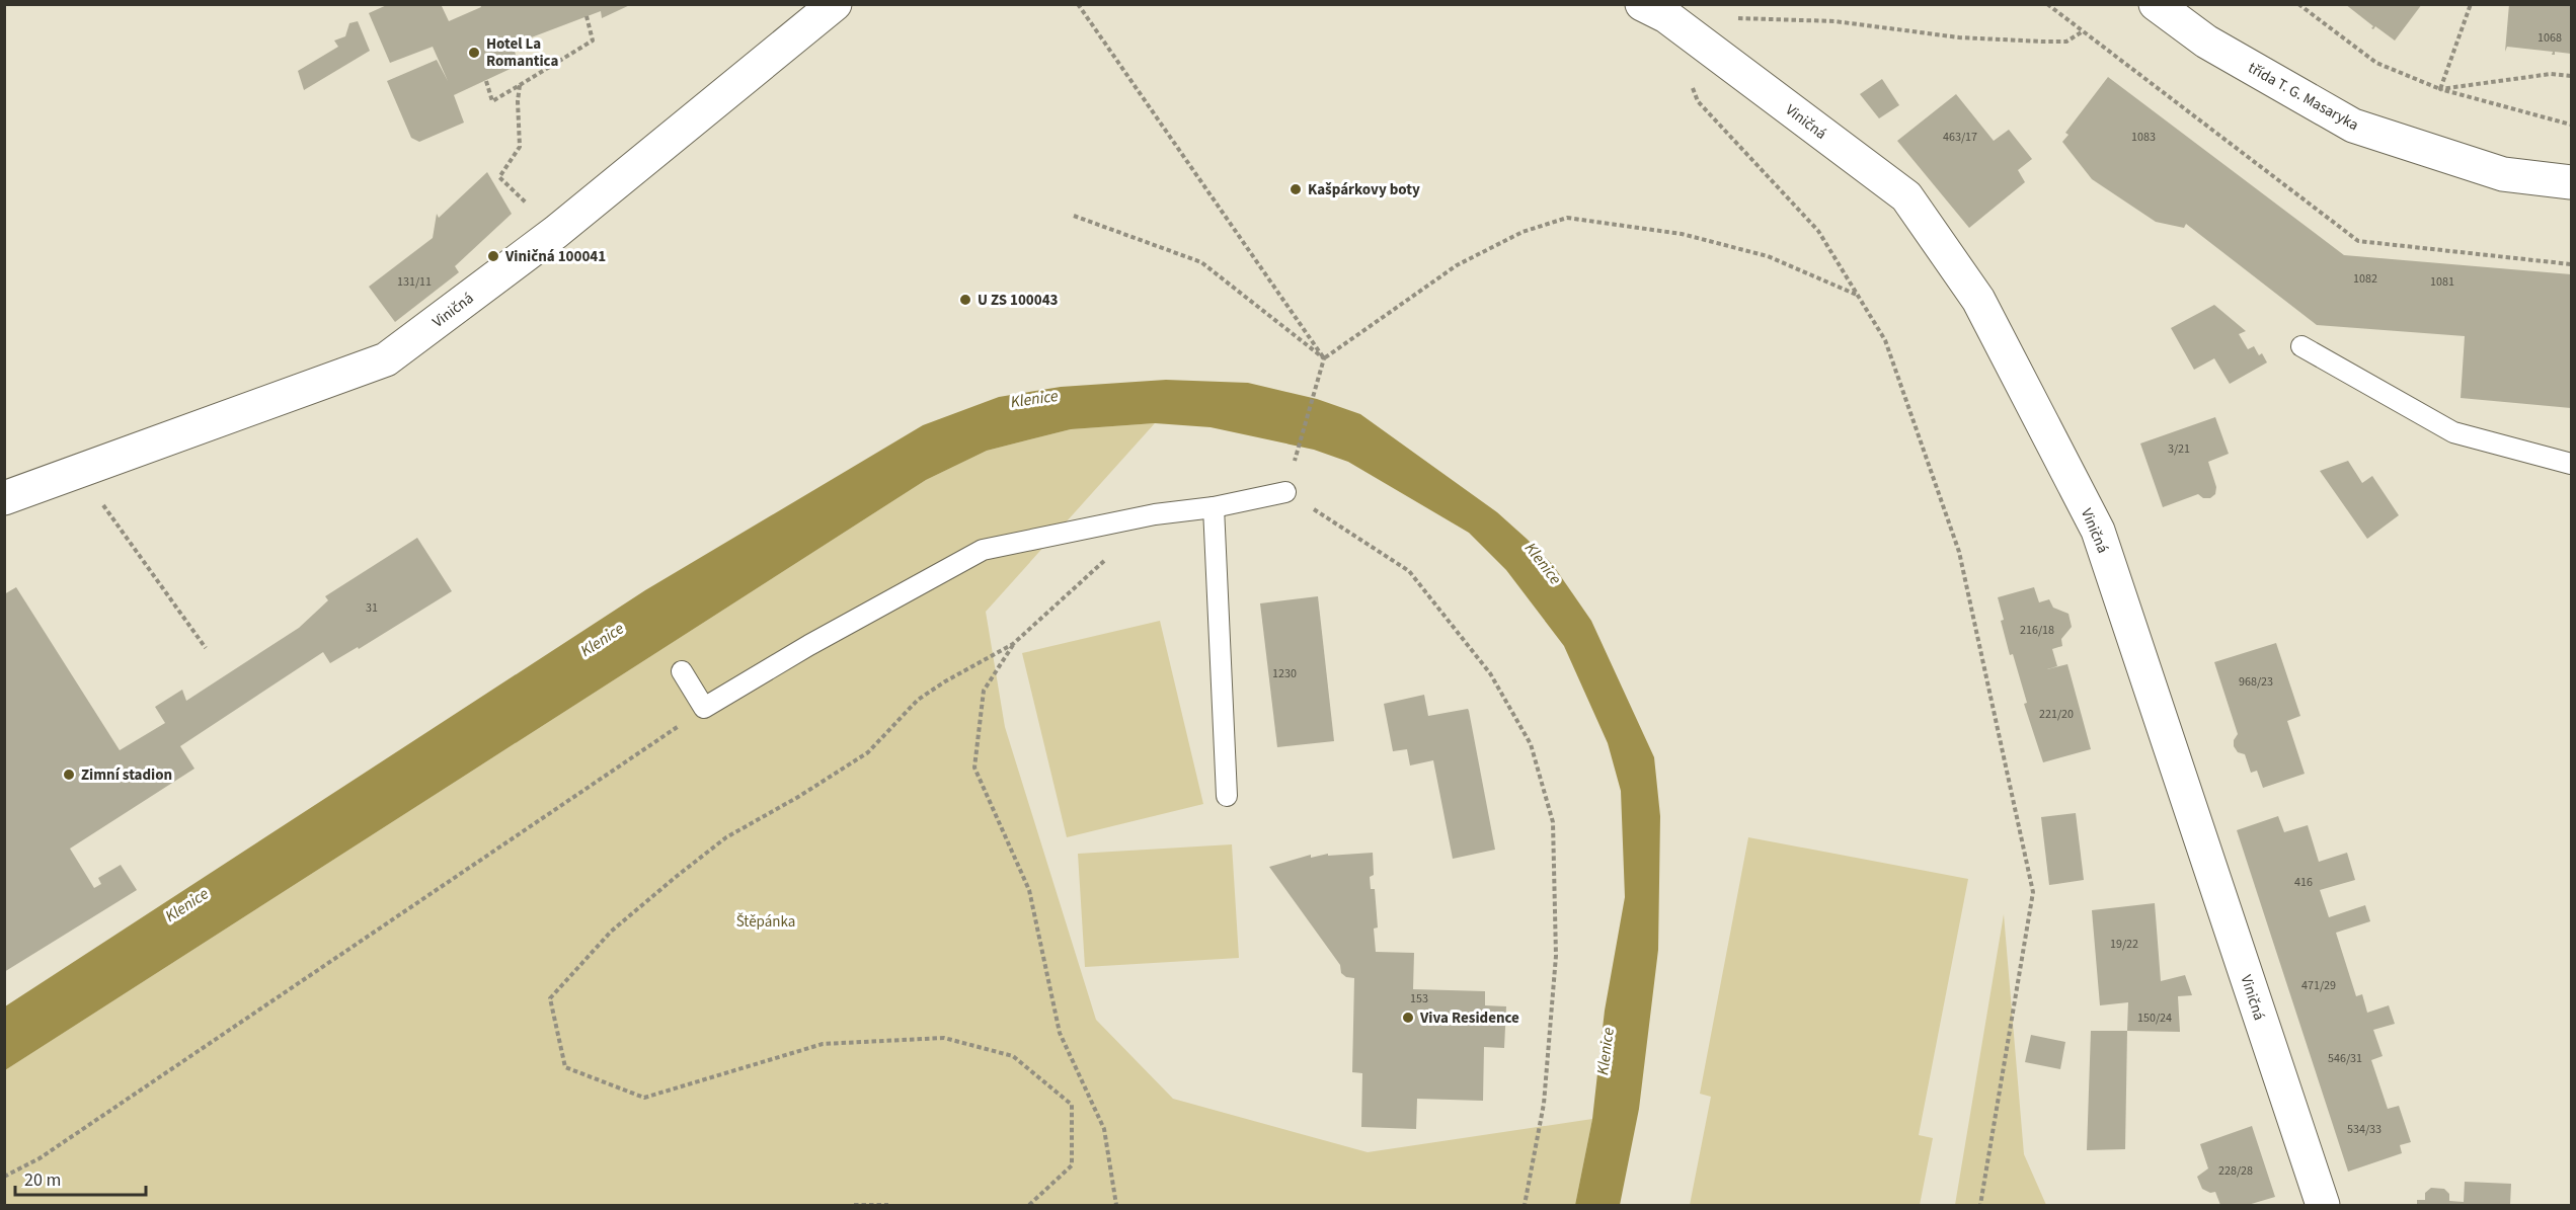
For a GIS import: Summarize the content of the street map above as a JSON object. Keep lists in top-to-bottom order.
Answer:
{
  "streets": {
    "street": ["třída T. G. Masaryka", "Viničná"]
  },
  "water": ["Klenice"],
  "parks": ["Štěpánka"],
  "places": [
    "Hotel La Romantica",
    "Kašpárkovy boty",
    "Viničná 100041",
    "U ZS 100043",
    "Zimní stadion",
    "Viva Residence"
  ],
  "house_numbers": [
    "1068",
    "463/17",
    "1083",
    "1082",
    "131/11",
    "1081",
    "3/21",
    "31",
    "216/18",
    "1230",
    "968/23",
    "221/20",
    "416",
    "19/22",
    "471/29",
    "153",
    "150/24",
    "546/31",
    "534/33",
    "228/28"
  ],
  "scale_bar": "20 m"
}
